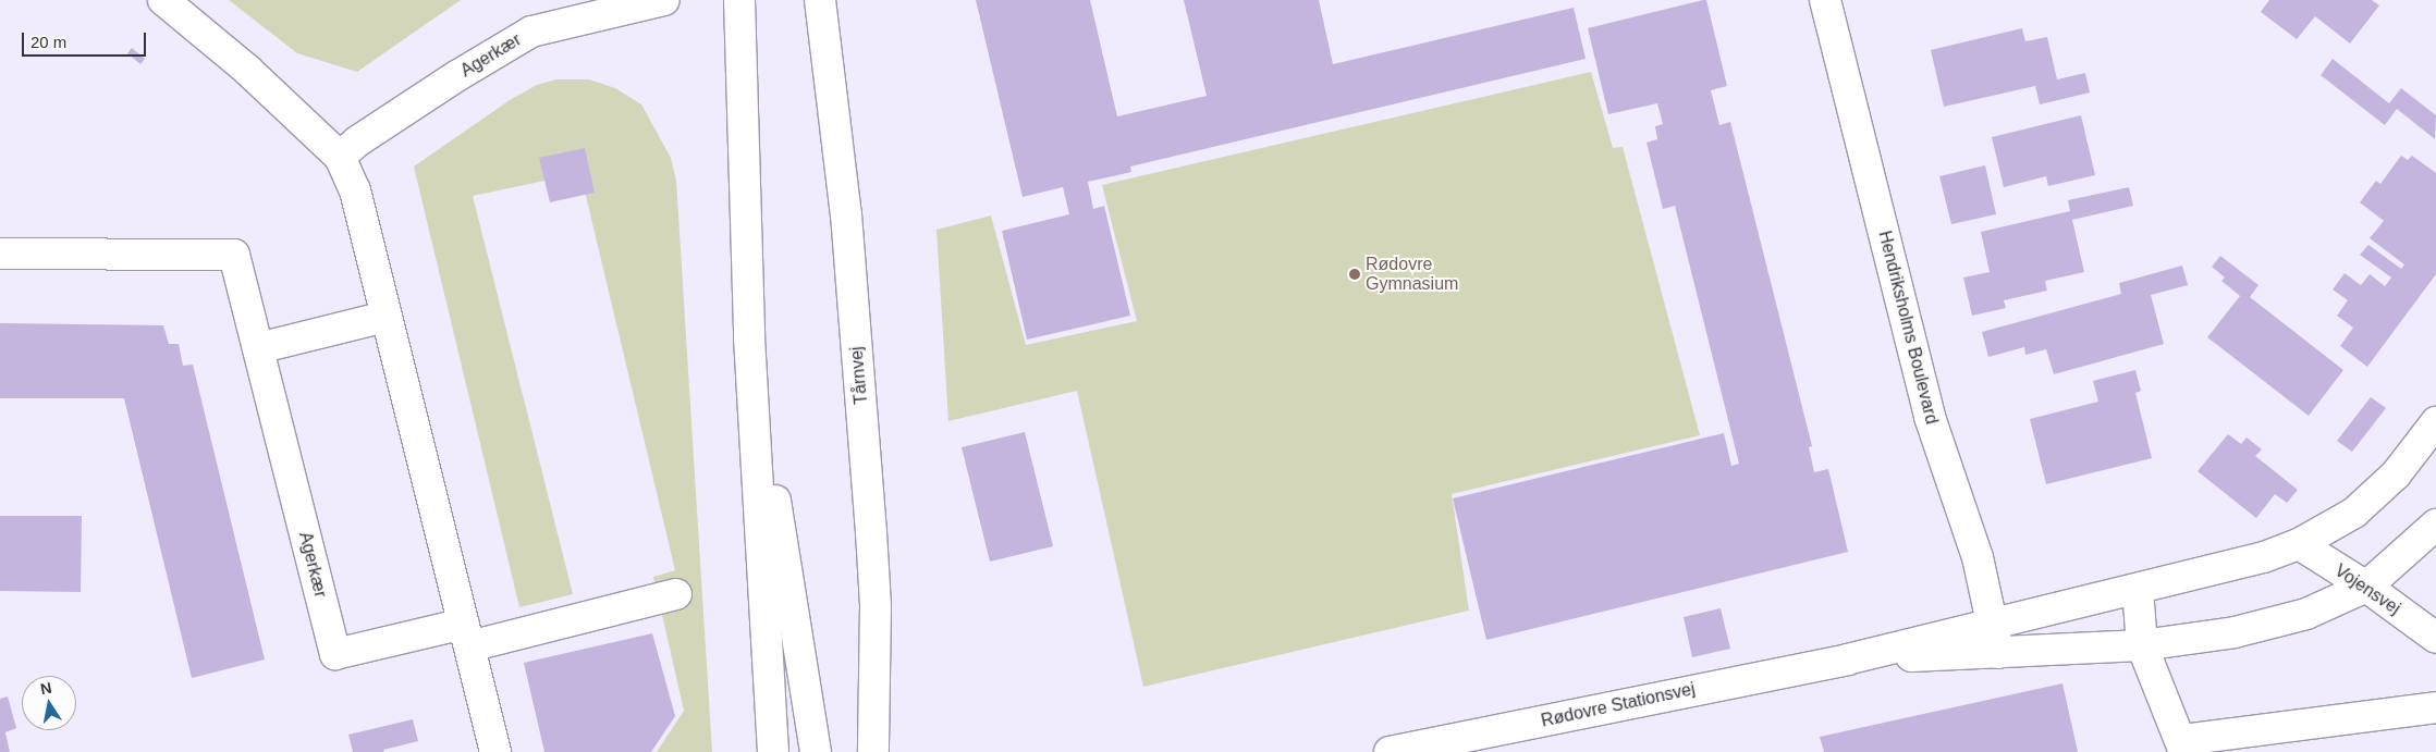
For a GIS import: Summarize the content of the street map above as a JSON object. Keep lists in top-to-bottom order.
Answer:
{
  "streets": {
    "street": [
      "Agerkær",
      "Hendriksholms Boulevard",
      "Tårnvej",
      "Vojensvej",
      "Rødovre Stationsvej"
    ]
  },
  "crossings": [
    ["Hendriksholms Boulevard", "Rødovre Stationsvej"],
    ["Vojensvej", "Rødovre Stationsvej"]
  ],
  "places": ["Rødovre Gymnasium"],
  "scale_bar": "20 m",
  "north": "top"
}
